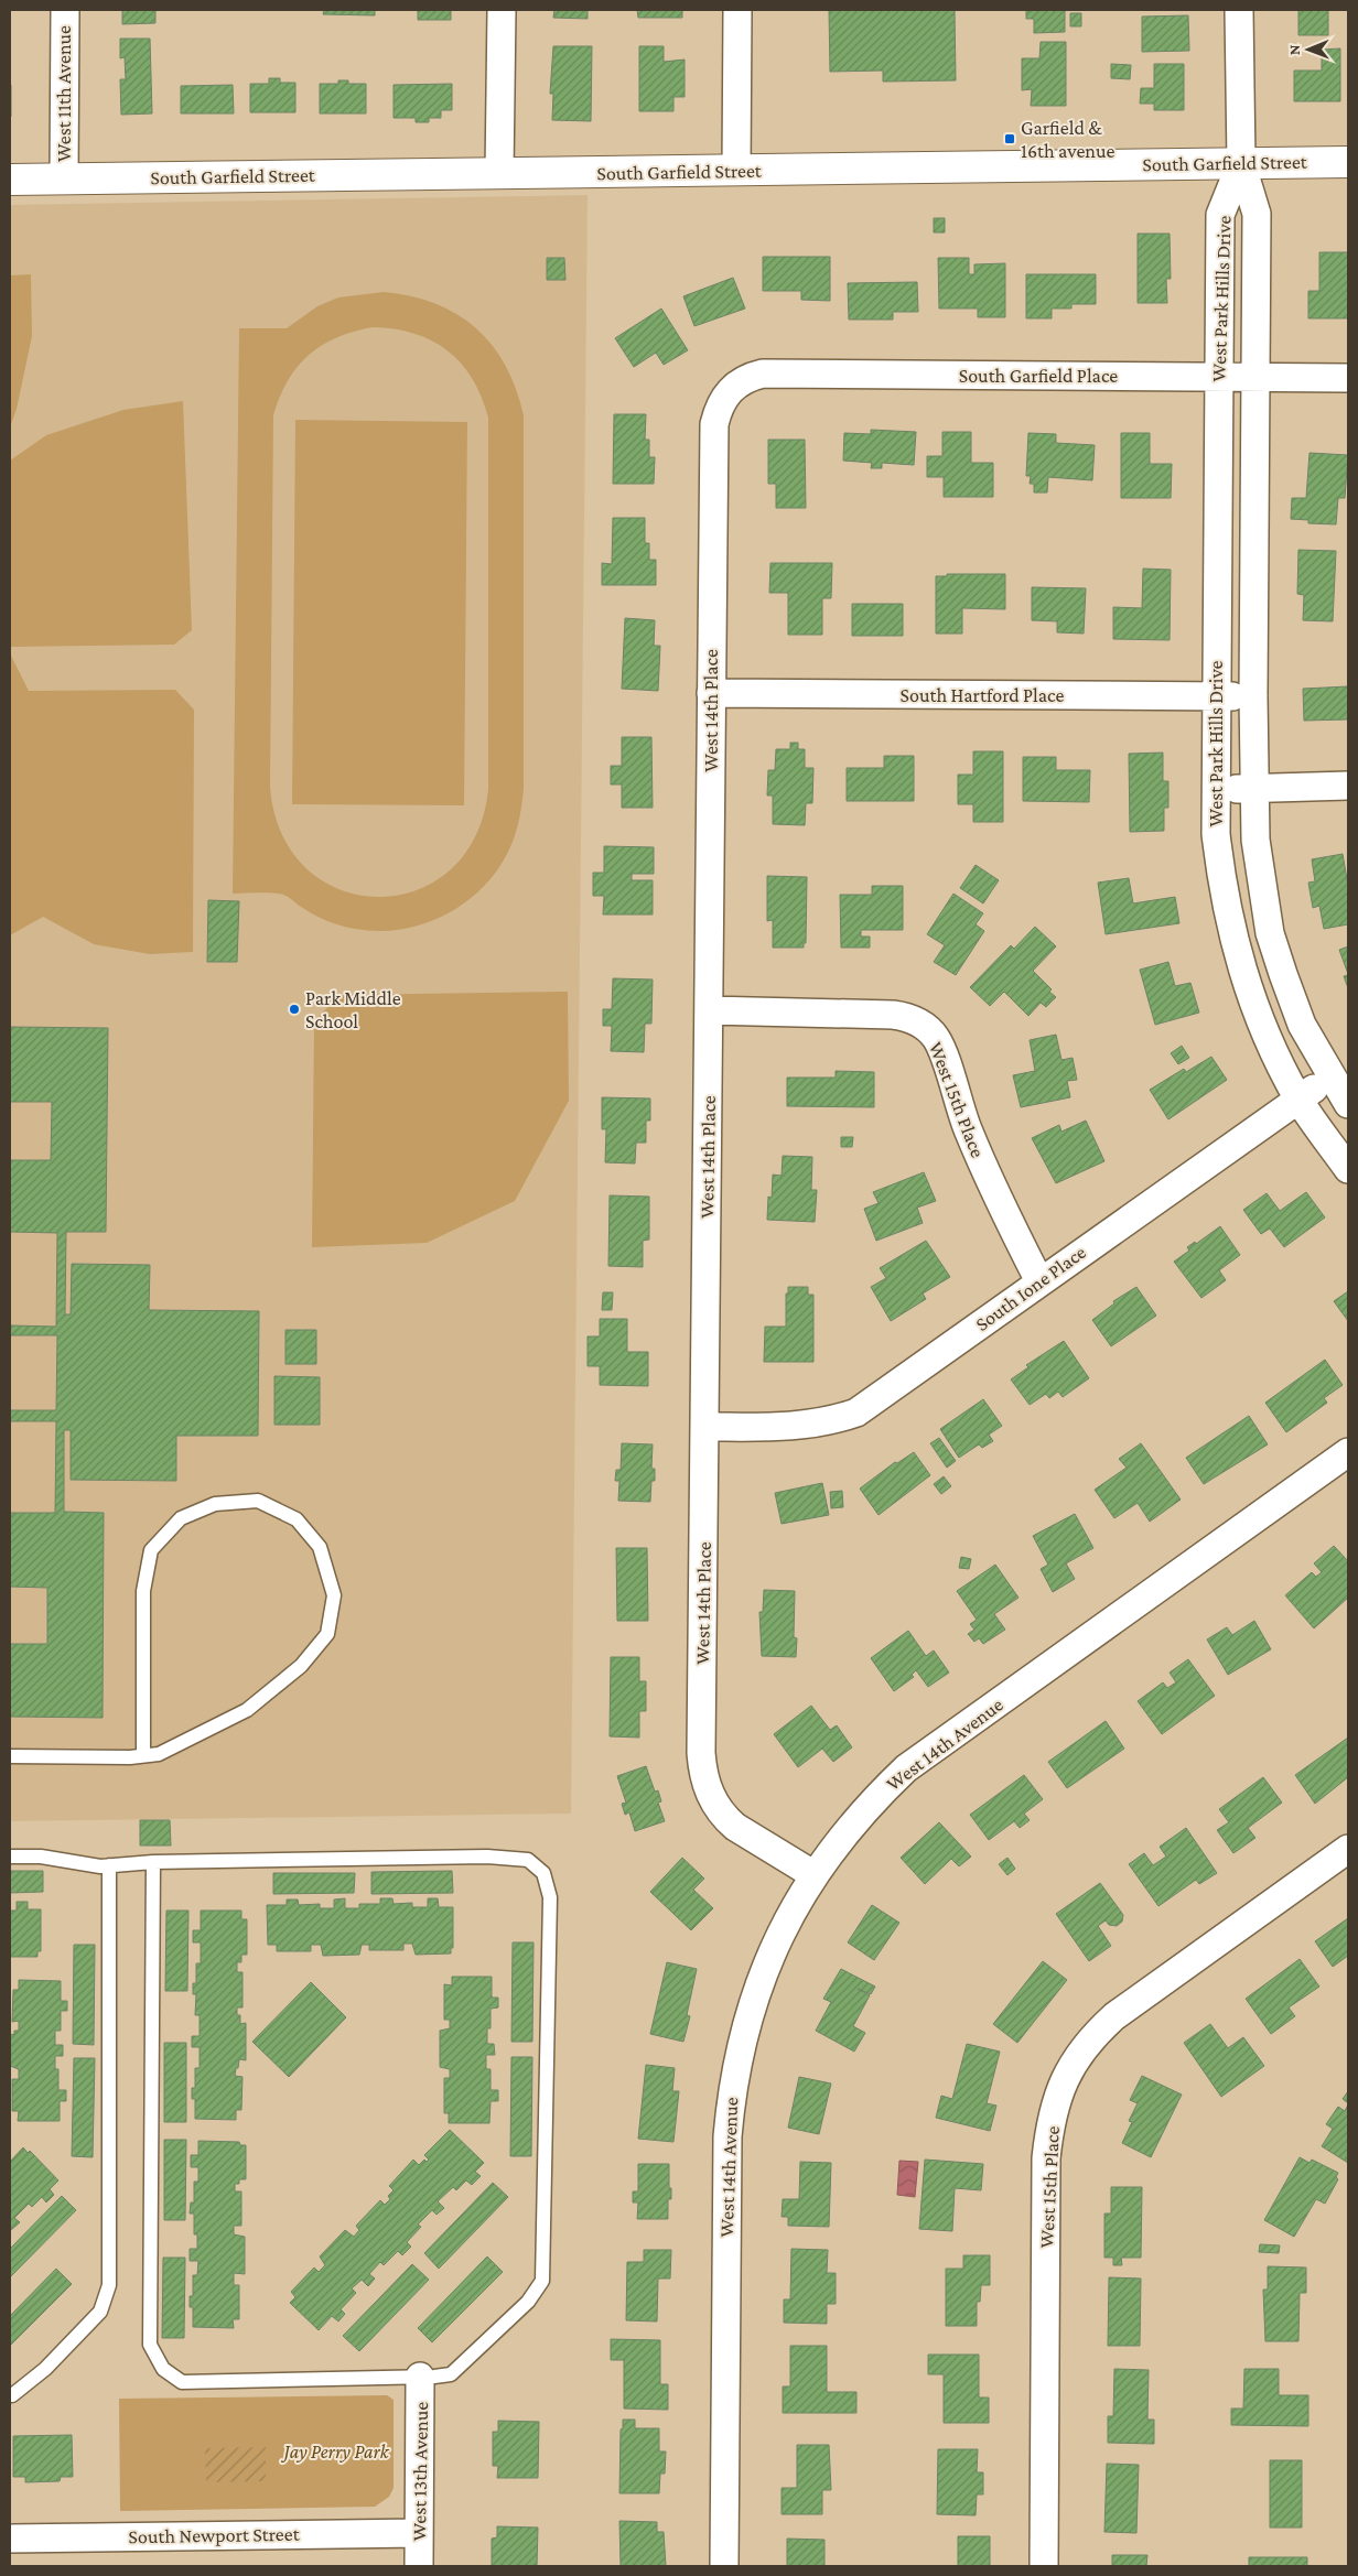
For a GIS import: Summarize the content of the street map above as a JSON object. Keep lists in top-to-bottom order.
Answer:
{
  "streets": {
    "street": [
      "West 11th Avenue",
      "South Garfield Street",
      "West Park Hills Drive",
      "South Garfield Place",
      "South Hartford Place",
      "West 14th Place",
      "West 15th Place",
      "South Ione Place",
      "West 14th Avenue",
      "West 13th Avenue",
      "South Newport Street"
    ]
  },
  "crossings": [
    ["West 11th Avenue", "South Garfield Street"],
    ["South Garfield Street", "West Park Hills Drive"],
    ["West Park Hills Drive", "South Garfield Place"],
    ["West Park Hills Drive", "South Hartford Place"],
    ["West Park Hills Drive", "South Ione Place"],
    ["South Garfield Place", "West 14th Place"],
    ["South Hartford Place", "West 14th Place"],
    ["West 14th Place", "West 15th Place"],
    ["West 14th Place", "South Ione Place"],
    ["West 14th Place", "West 14th Avenue"],
    ["West 15th Place", "South Ione Place"],
    ["West 13th Avenue", "South Newport Street"]
  ],
  "parks": ["Jay Perry Park"],
  "places": {
    "transit": ["Garfield & 16th avenue"],
    "other": ["Park Middle School"]
  },
  "north": "left"
}
